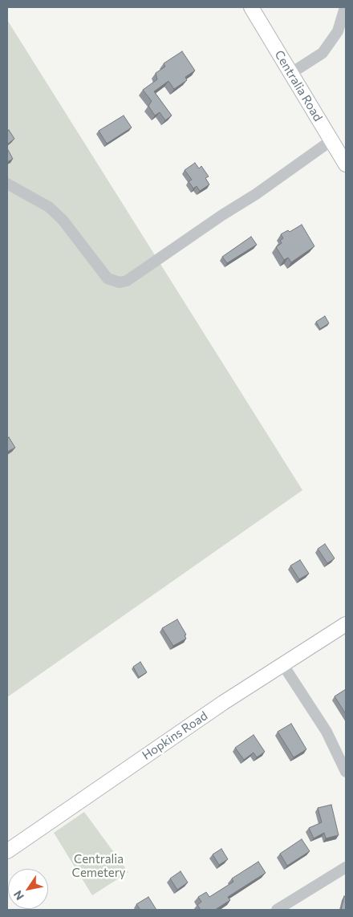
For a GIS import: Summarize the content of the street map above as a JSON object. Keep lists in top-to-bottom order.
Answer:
{
  "streets": {
    "main road": ["Centralia Road", "Hopkins Road"]
  },
  "parks": ["Centralia Cemetery"],
  "north": "bottom left"
}
